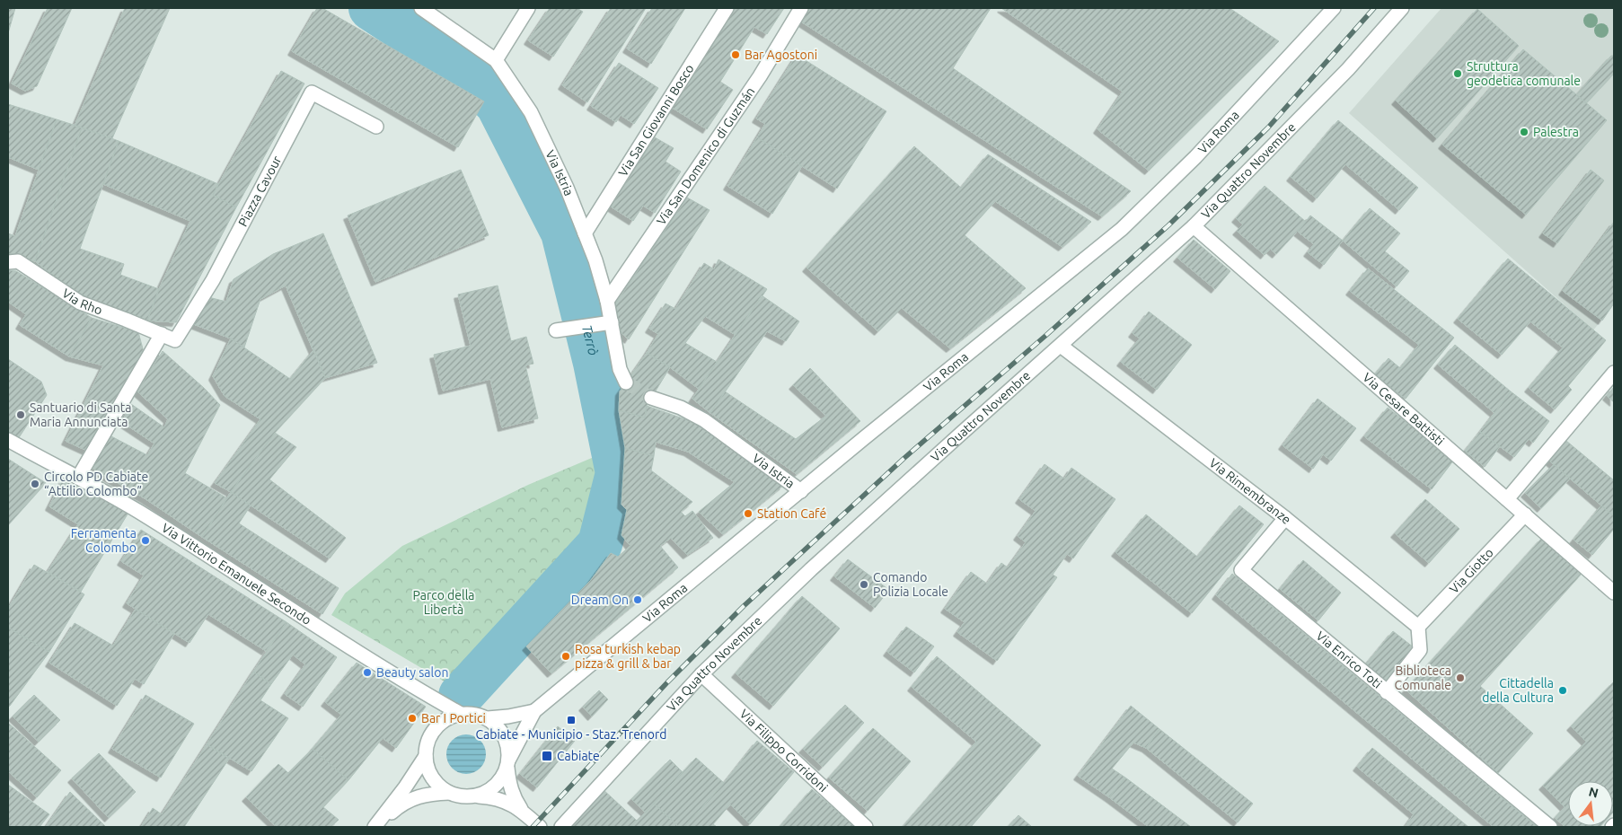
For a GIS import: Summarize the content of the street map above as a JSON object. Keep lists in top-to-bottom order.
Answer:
{
  "streets": {
    "street": [
      "Via San Giovanni Bosco",
      "Via Roma",
      "Via San Domenico di Guzmán",
      "Via Quattro Novembre",
      "Via Istria",
      "Piazza Cavour",
      "Via Rho",
      "Via Cesare Battisti",
      "Via Rimembranze",
      "Via Giotto",
      "Via Vittorio Emanuele Secondo",
      "Via Enrico Toti",
      "Via Filippo Corridoni"
    ]
  },
  "crossings": [
    ["Via San Giovanni Bosco", "Via Istria"],
    ["Via Roma", "Via Istria"],
    ["Via Roma", "Via Vittorio Emanuele Secondo"],
    ["Via San Domenico di Guzmán", "Via Istria"],
    ["Via Quattro Novembre", "Via Cesare Battisti"],
    ["Via Quattro Novembre", "Via Rimembranze"],
    ["Via Quattro Novembre", "Via Filippo Corridoni"],
    ["Piazza Cavour", "Via Rho"],
    ["Via Cesare Battisti", "Via Giotto"],
    ["Via Rimembranze", "Via Giotto"],
    ["Via Rimembranze", "Via Enrico Toti"]
  ],
  "water": ["Terrò"],
  "parks": ["Parco della Libertà"],
  "places": {
    "other": [
      "Bar Agostoni",
      "Struttura geodetica comunale",
      "Palestra",
      "Santuario di Santa Maria Annunciata",
      "Circolo PD Cabiate “Attilio Colombo”",
      "Station Café",
      "Ferramenta Colombo",
      "Comando Polizia Locale",
      "Dream On",
      "Rosa turkish kebap pizza & grill & bar",
      "Beauty salon",
      "Biblioteca Comunale",
      "Cittadella della Cultura",
      "Bar I Portici"
    ],
    "transit": ["Cabiate - Municipio - Staz. Trenord", "Cabiate"]
  },
  "north": "top"
}
